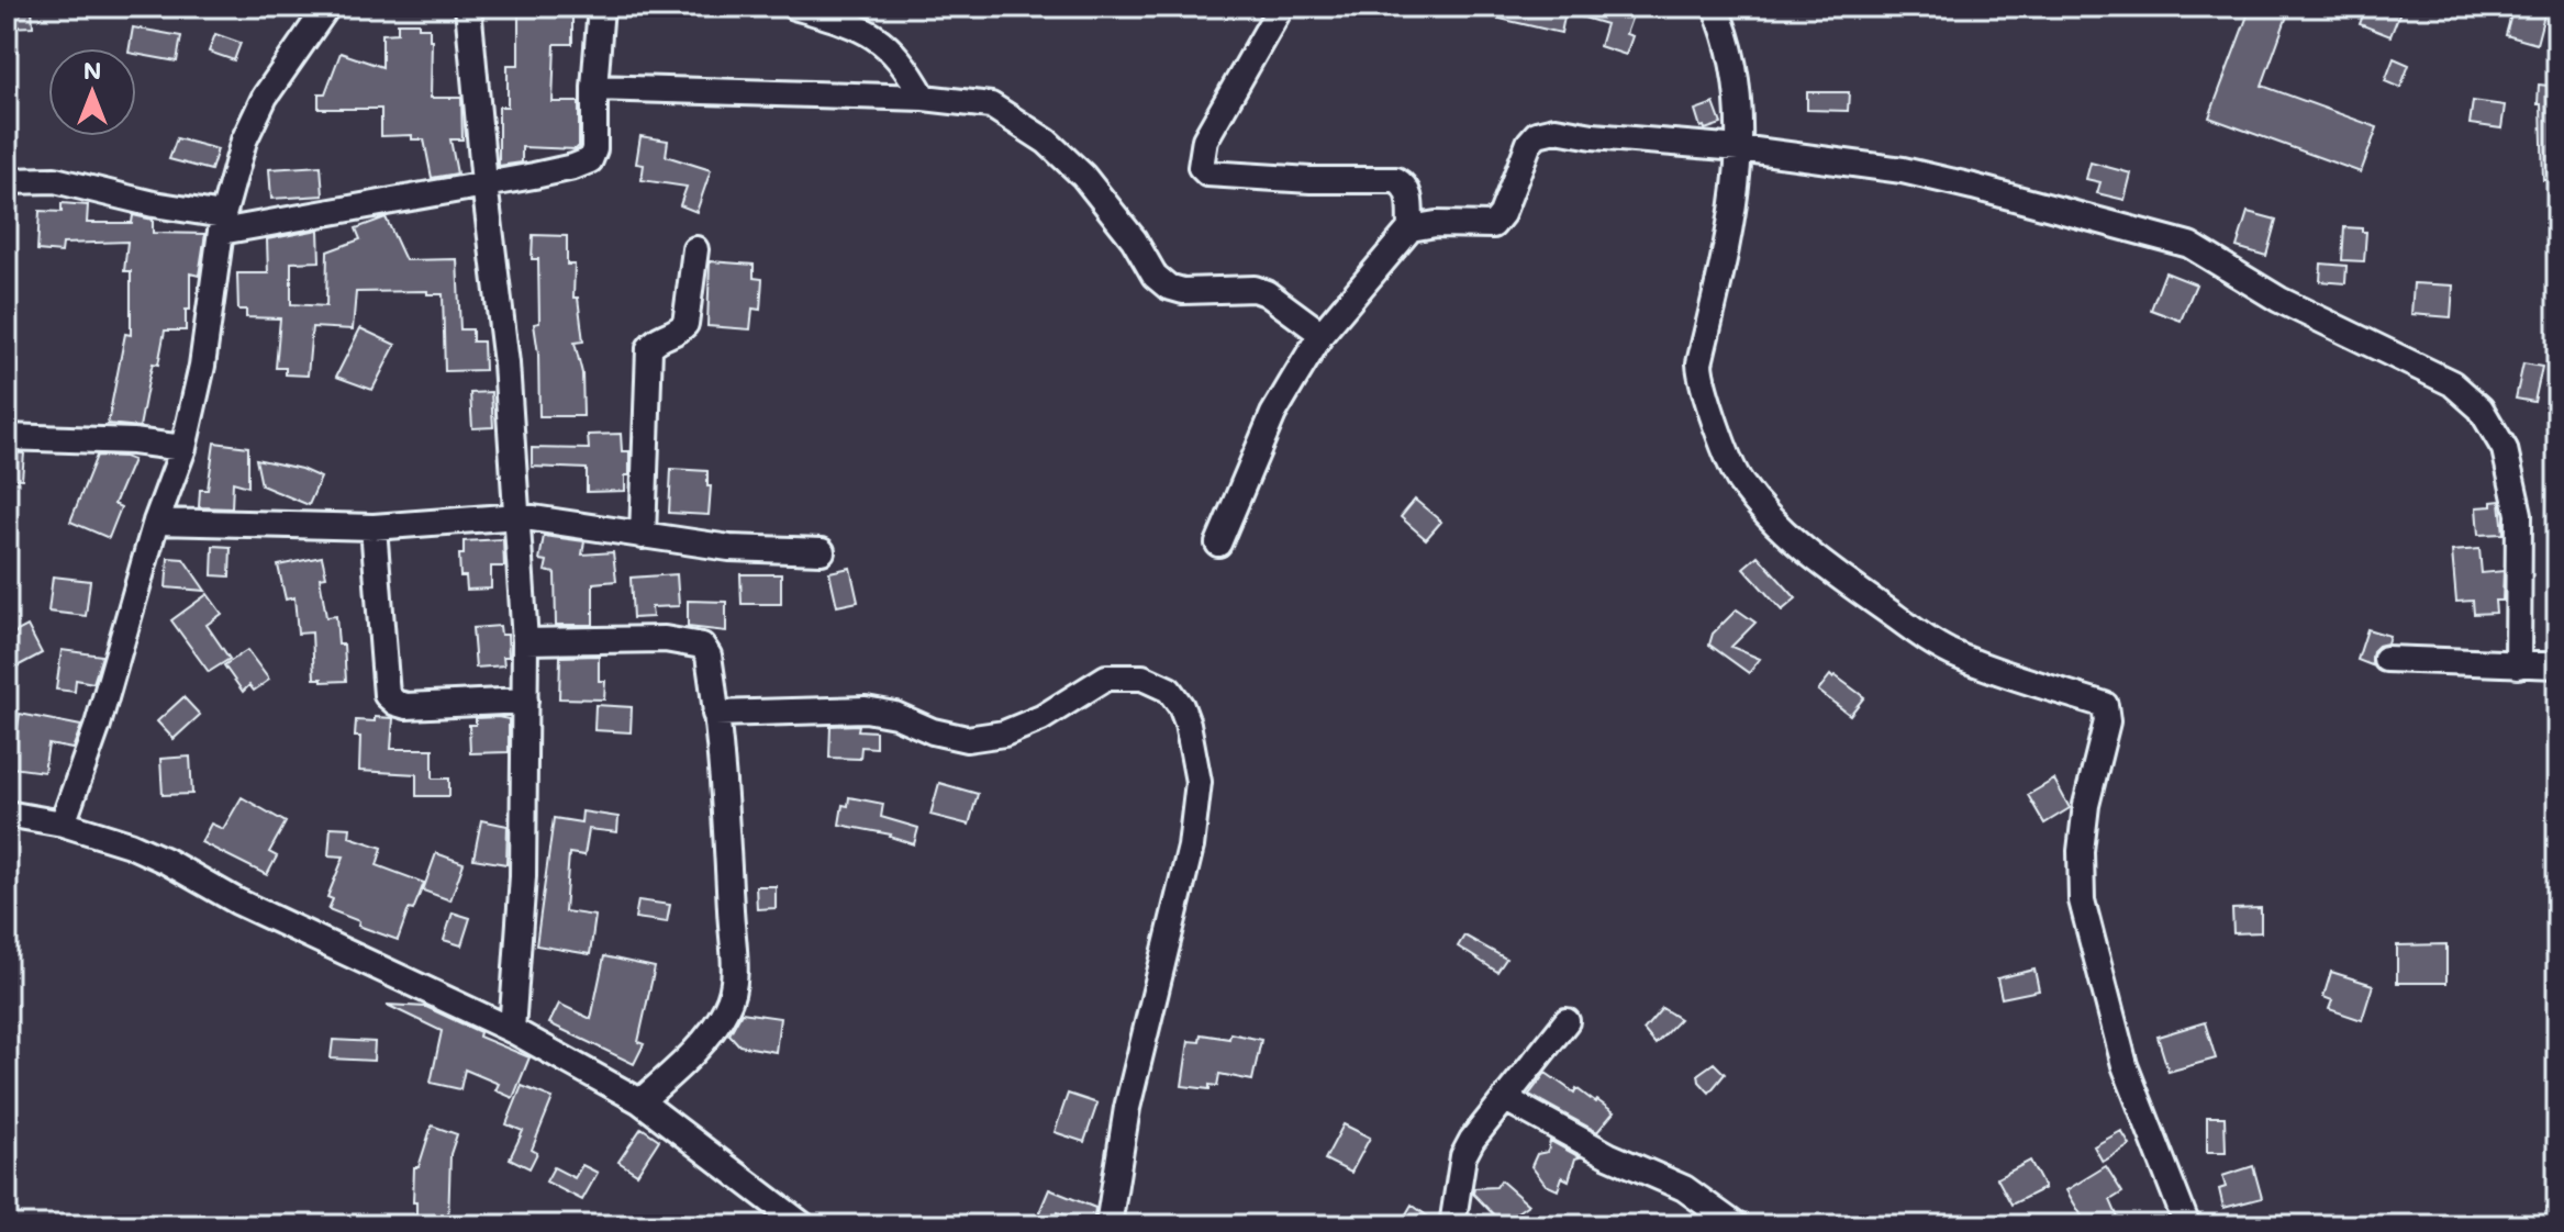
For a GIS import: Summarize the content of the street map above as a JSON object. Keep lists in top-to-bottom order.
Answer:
{
  "north": "top"
}
